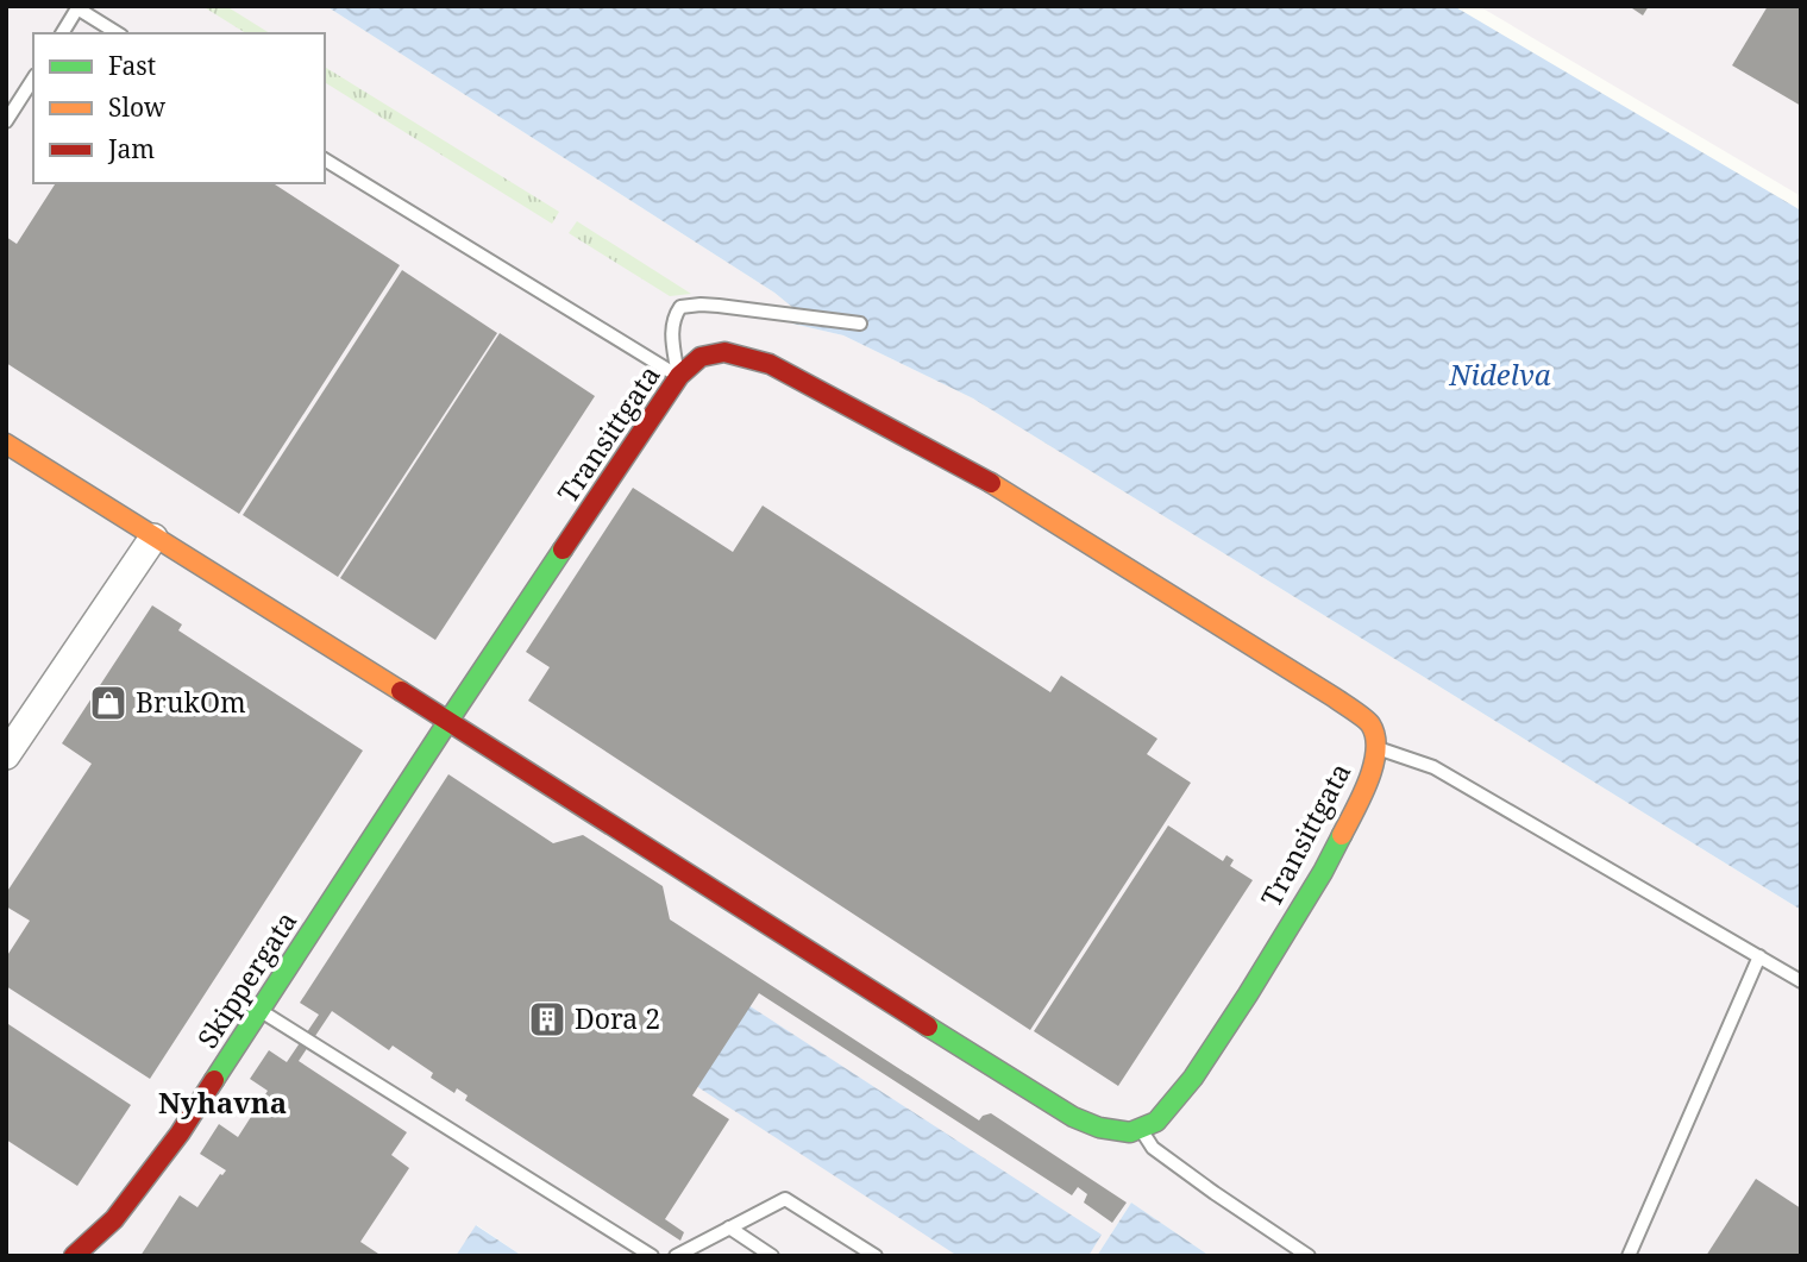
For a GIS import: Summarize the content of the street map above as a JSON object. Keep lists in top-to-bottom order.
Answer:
{
  "streets": {
    "street": ["Transittgata", "Skippergata"]
  },
  "crossings": [
    ["Transittgata", "Skippergata"]
  ],
  "districts": ["Nyhavna"],
  "water": ["Nidelva"],
  "places": {
    "shop": ["BrukOm"],
    "building": ["Dora 2"]
  },
  "legend": ["Fast", "Slow", "Jam"]
}
